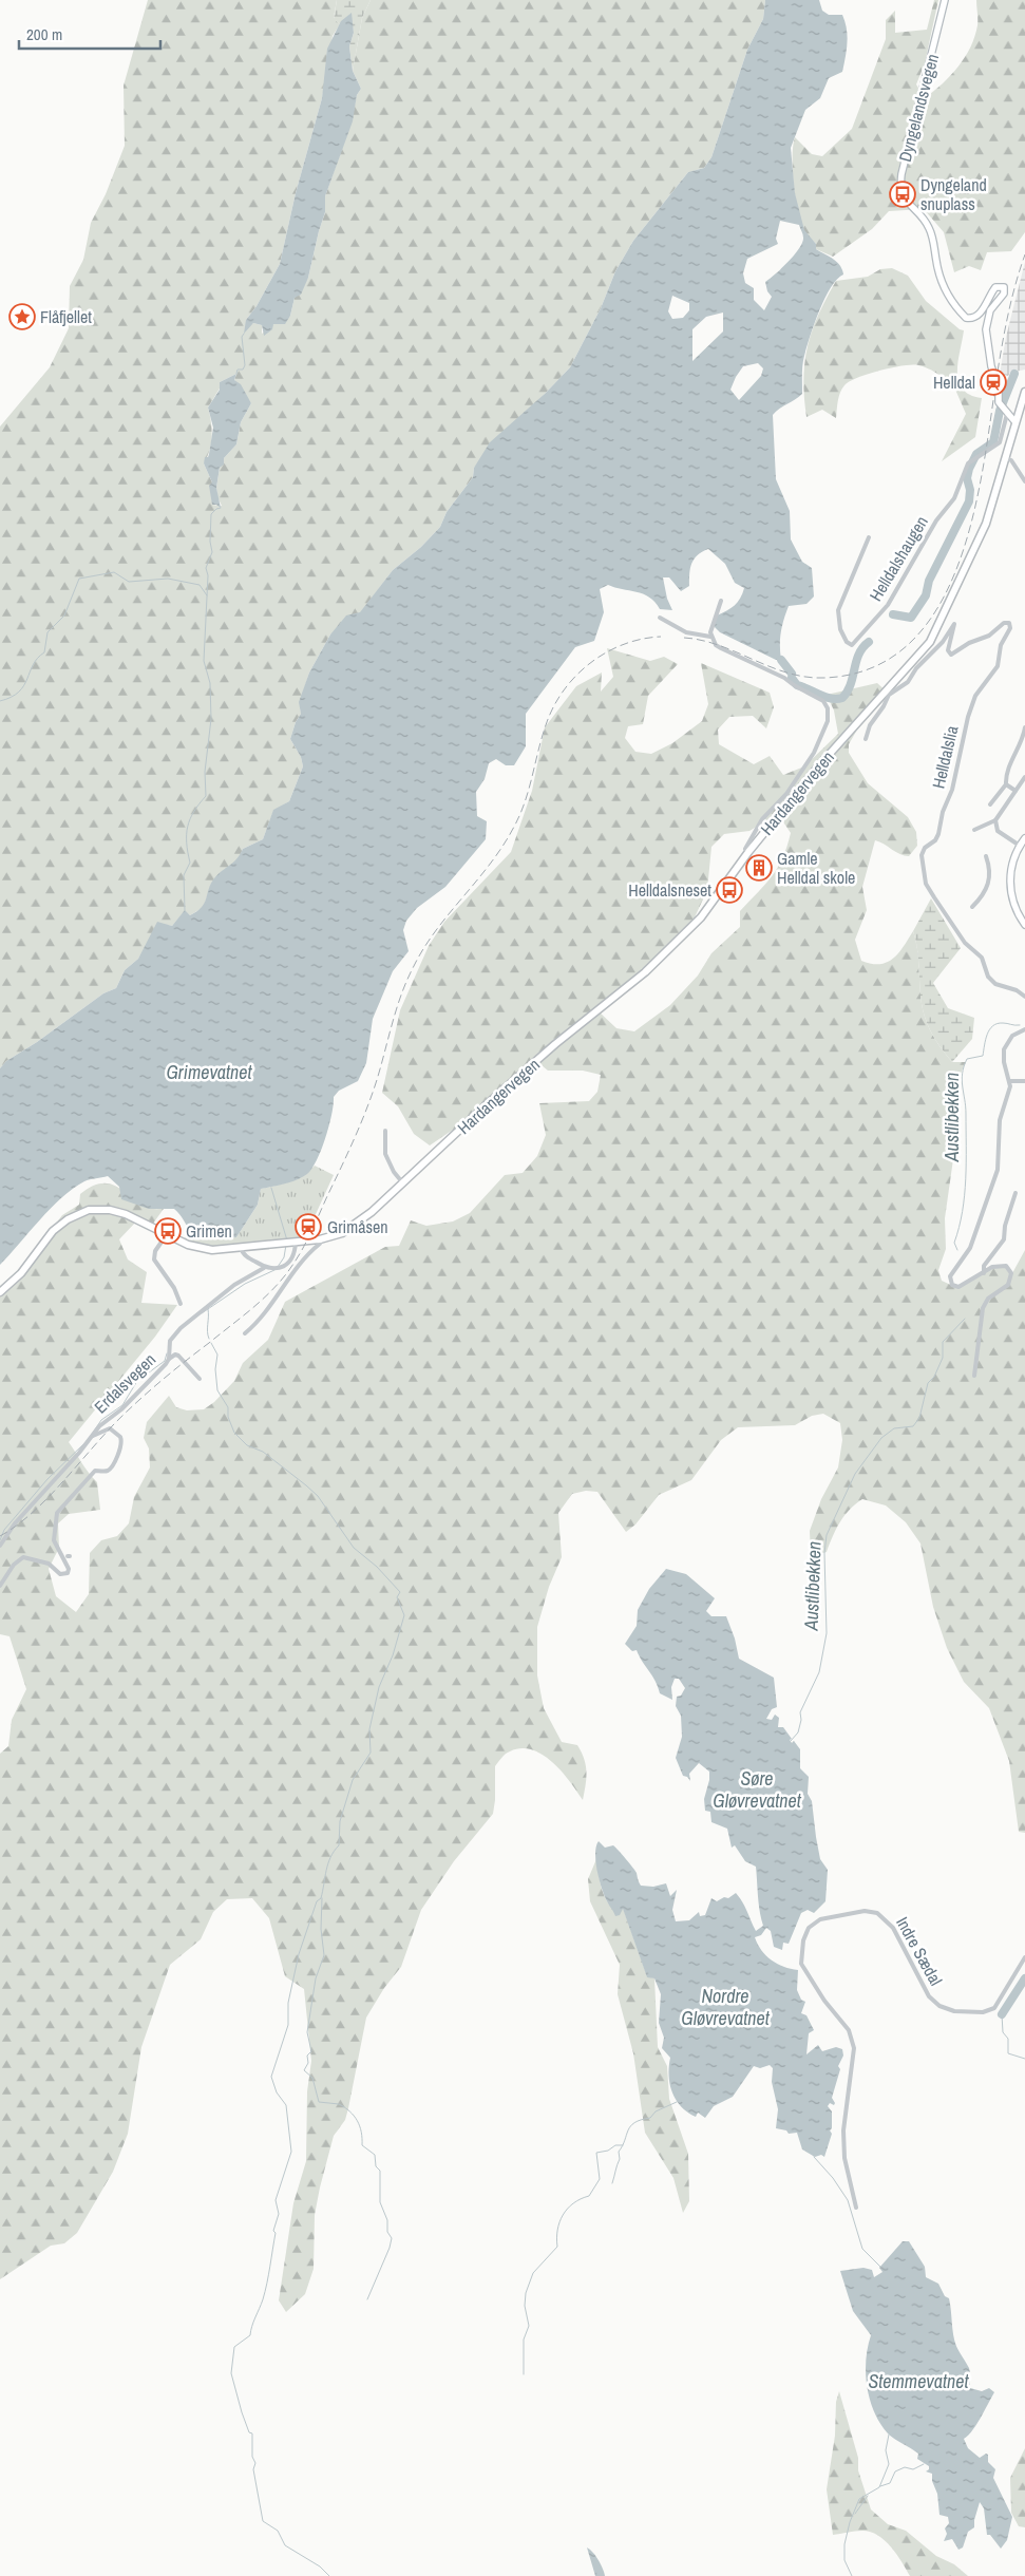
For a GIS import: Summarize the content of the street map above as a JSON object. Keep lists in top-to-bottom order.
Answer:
{
  "streets": {
    "main road": ["Hardangervegen"],
    "street": [
      "Dyngelandsvegen",
      "Helldalshaugen",
      "Helldalslia",
      "Erdalsvegen",
      "Indre Sædal"
    ]
  },
  "crossings": [
    ["Dyngelandsvegen", "Helldalshaugen"],
    ["Dyngelandsvegen", "Hardangervegen"]
  ],
  "water": [
    "Grimevatnet",
    "Austlibekken",
    "Søre Gløvrevatnet",
    "Nordre Gløvrevatnet",
    "Stemmevatnet"
  ],
  "places": {
    "bus stop": ["Dyngeland snuplass", "Helldalsneset", "Grimen"],
    "place": ["Flåfjellet"],
    "station": ["Helldal", "Grimåsen"],
    "building": ["Gamle Helldal skole"]
  },
  "scale_bar": "200 m"
}
